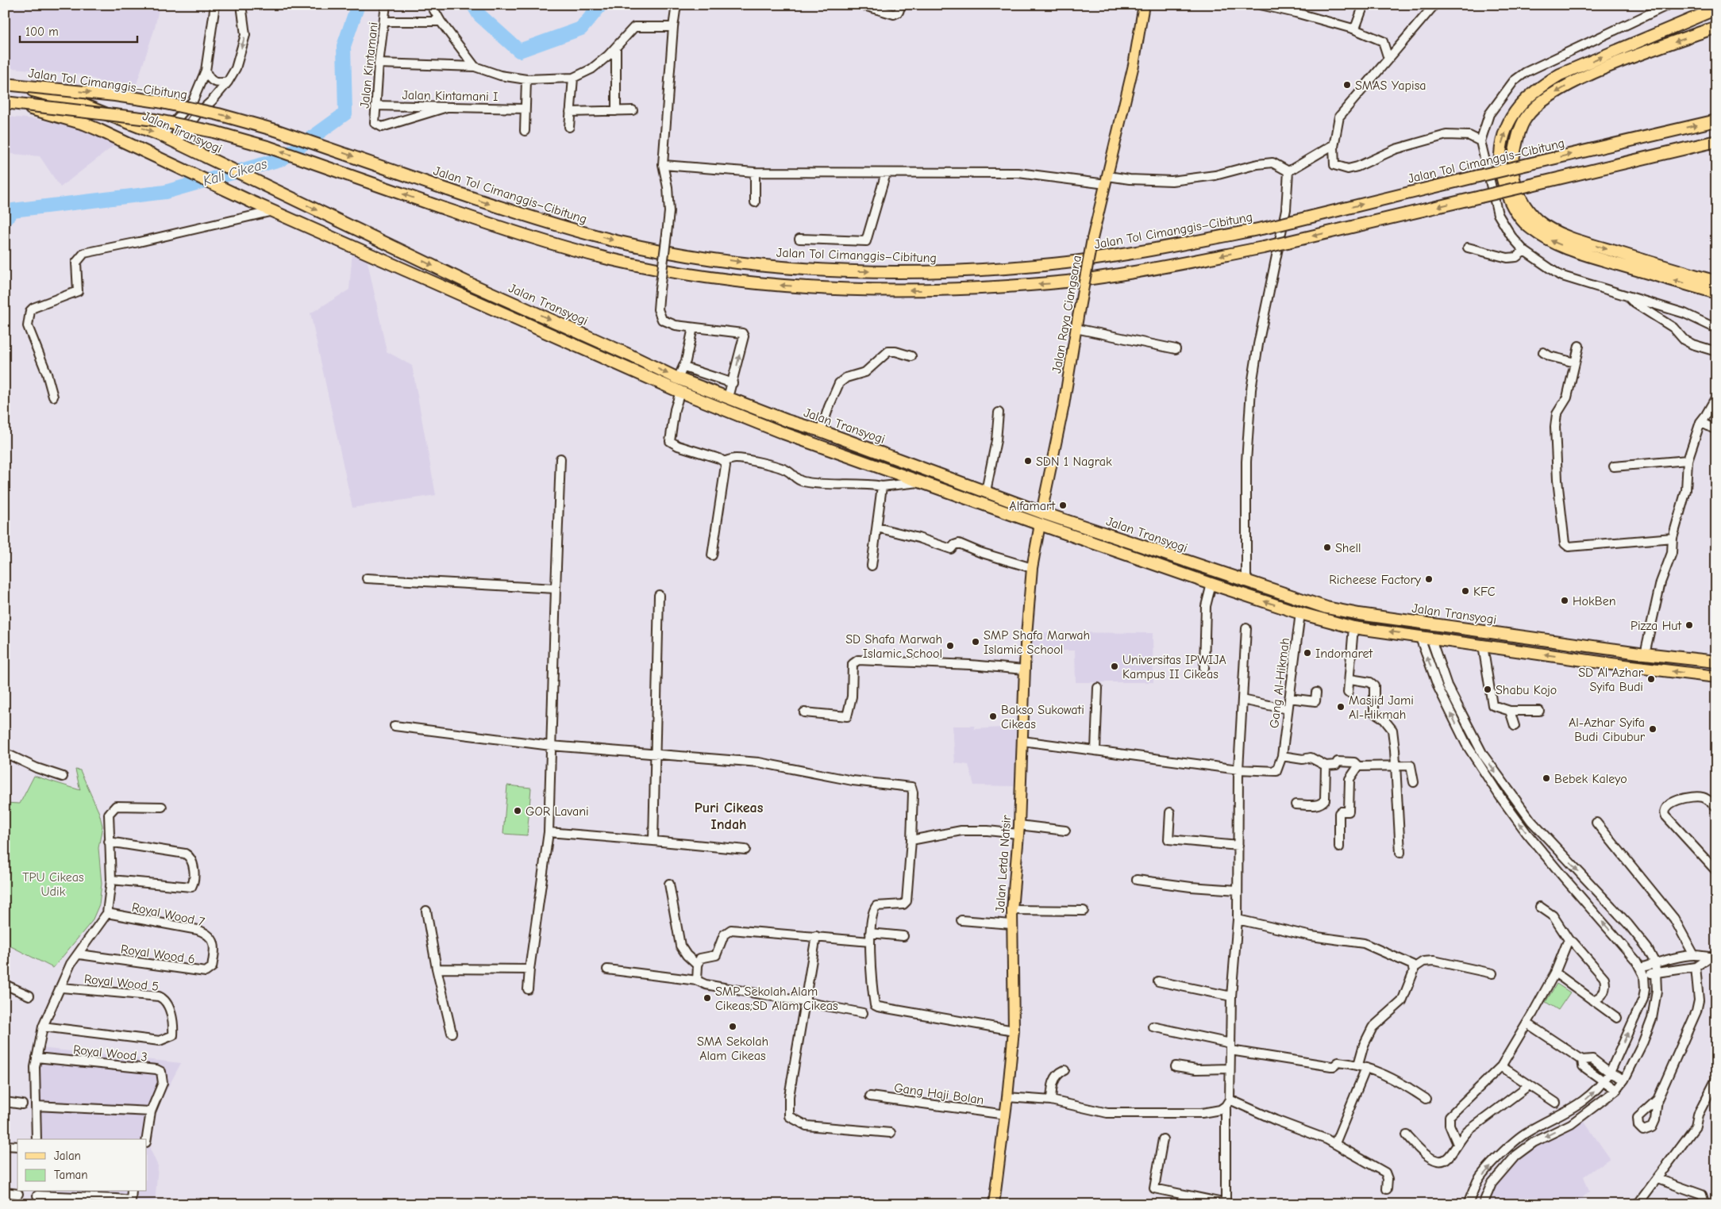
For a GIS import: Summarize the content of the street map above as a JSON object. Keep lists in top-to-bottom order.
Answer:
{
  "streets": {
    "highway": ["Jalan Tol Cimanggis–Cibitung", "Jalan Transyogi"],
    "main road": ["Jalan Raya Ciangsana", "Jalan Letda Natsir"],
    "street": [
      "Jalan Kintamani",
      "Jalan Kintamani I",
      "Gang Al-Hikmah",
      "Royal Wood 7",
      "Royal Wood 6",
      "Royal Wood 5",
      "Royal Wood 3",
      "Gang Haji Bolan"
    ]
  },
  "crossings": [
    ["Jalan Kintamani", "Jalan Kintamani I"],
    ["Jalan Tol Cimanggis–Cibitung", "Jalan Transyogi"],
    ["Jalan Transyogi", "Jalan Raya Ciangsana"],
    ["Jalan Transyogi", "Gang Al-Hikmah"],
    ["Jalan Transyogi", "Jalan Letda Natsir"],
    ["Jalan Letda Natsir", "Gang Haji Bolan"],
    ["Royal Wood 7", "Royal Wood 6"]
  ],
  "districts": ["Puri Cikeas Indah"],
  "water": ["Kali Cikeas"],
  "parks": ["TPU Cikeas Udik"],
  "places": [
    "SMAS Yapisa",
    "SDN 1 Nagrak",
    "Alfamart",
    "Shell",
    "Richeese Factory",
    "KFC",
    "HokBen",
    "Pizza Hut",
    "SMP Shafa Marwah Islamic School",
    "SD Shafa Marwah Islamic School",
    "Indomaret",
    "Universitas IPWIJA Kampus II Cikeas",
    "SD Al Azhar Syifa Budi",
    "Shabu Kojo",
    "Masjid Jami Al-Hikmah",
    "Bakso Sukowati Cikeas",
    "Al-Azhar Syifa Budi Cibubur",
    "Bebek Kaleyo",
    "GOR Lavani",
    "SMP Sekolah Alam Cikeas;SD Alam Cikeas",
    "SMA Sekolah Alam Cikeas"
  ],
  "legend": ["Jalan", "Taman"],
  "scale_bar": "100 m"
}
